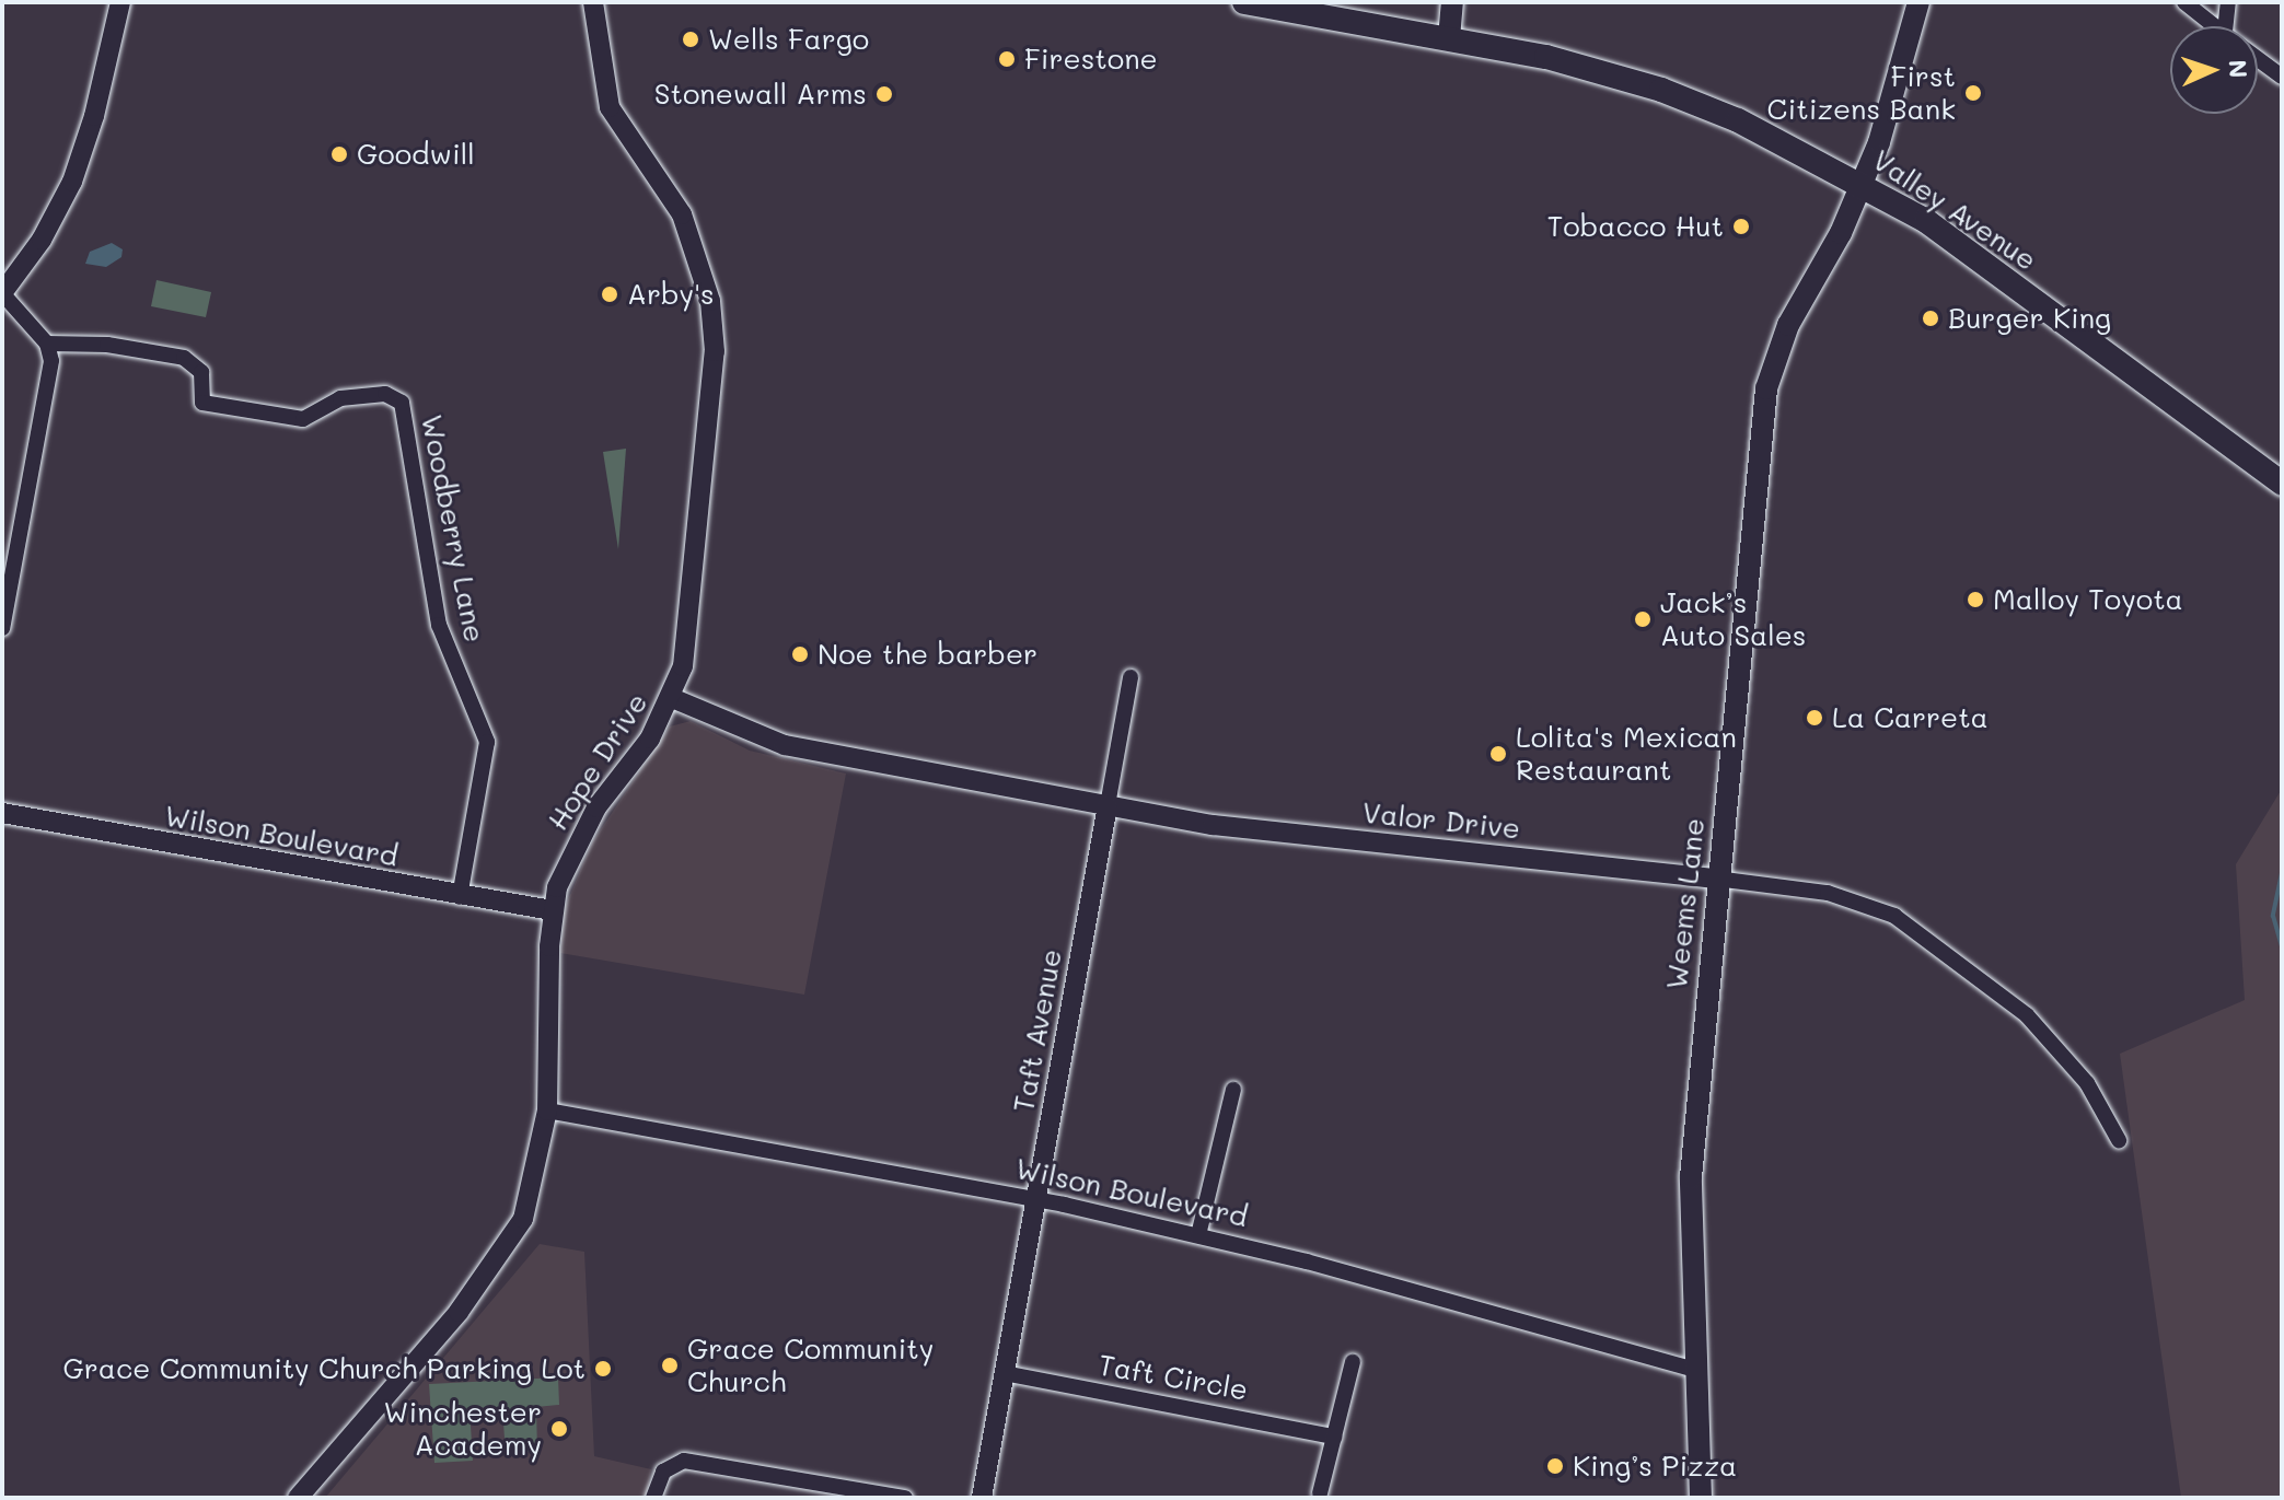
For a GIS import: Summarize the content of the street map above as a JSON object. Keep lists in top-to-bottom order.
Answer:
{
  "streets": {
    "main road": ["Valley Avenue", "Weems Lane"],
    "street": [
      "Woodberry Lane",
      "Hope Drive",
      "Valor Drive",
      "Wilson Boulevard",
      "Taft Avenue",
      "Taft Circle"
    ]
  },
  "crossings": [
    ["Valley Avenue", "Weems Lane"],
    ["Woodberry Lane", "Wilson Boulevard"],
    ["Hope Drive", "Valor Drive"],
    ["Hope Drive", "Wilson Boulevard"],
    ["Valor Drive", "Weems Lane"],
    ["Valor Drive", "Taft Avenue"],
    ["Wilson Boulevard", "Weems Lane"],
    ["Wilson Boulevard", "Taft Avenue"],
    ["Taft Avenue", "Taft Circle"]
  ],
  "places": [
    "Wells Fargo",
    "Firestone",
    "First Citizens Bank",
    "Stonewall Arms",
    "Goodwill",
    "Tobacco Hut",
    "Arby's",
    "Burger King",
    "Malloy Toyota",
    "Jack’s Auto Sales",
    "Noe the barber",
    "La Carreta",
    "Lolita's Mexican Restaurant",
    "Grace Community Church",
    "Grace Community Church Parking Lot",
    "Winchester Academy",
    "King’s Pizza"
  ],
  "north": "right"
}
